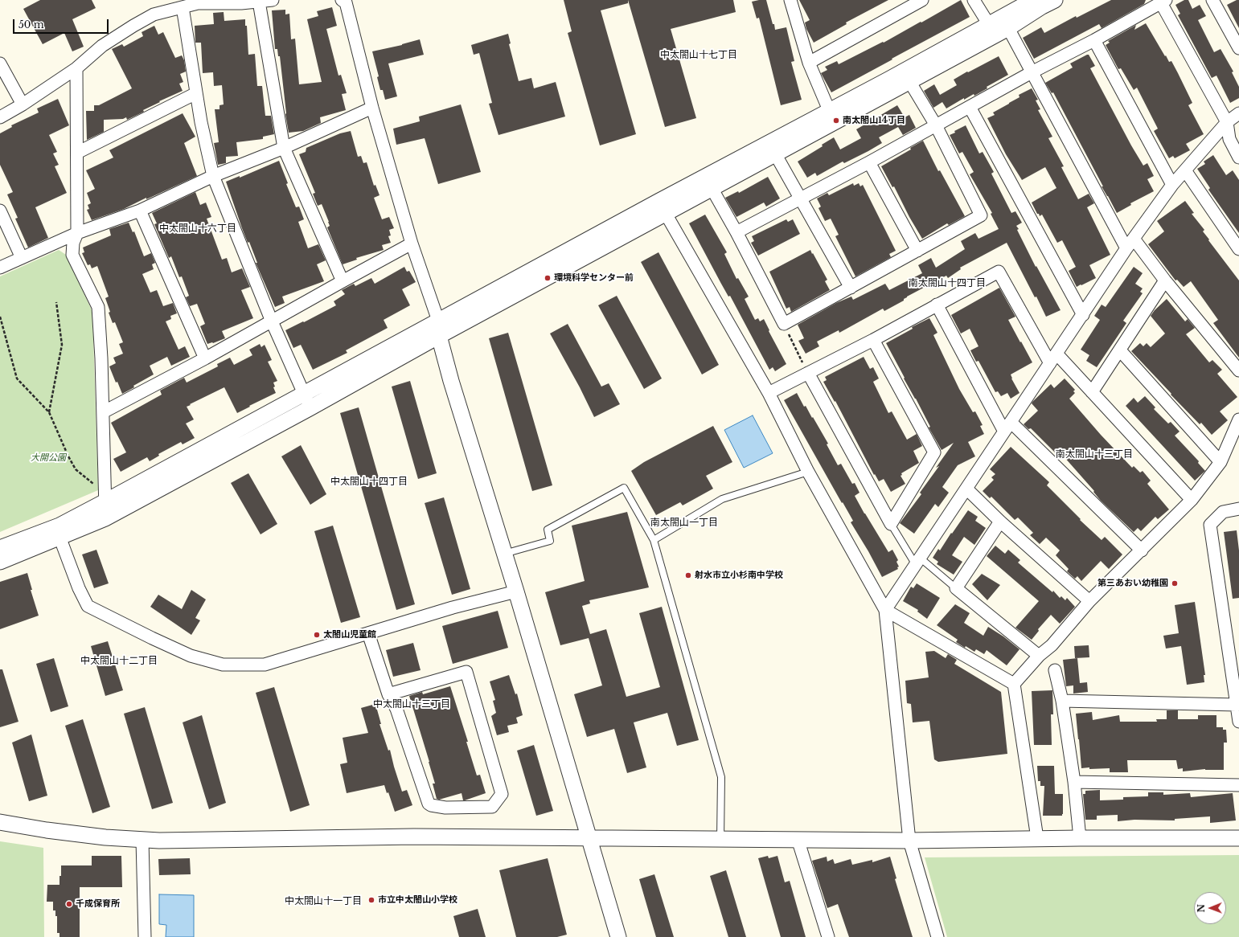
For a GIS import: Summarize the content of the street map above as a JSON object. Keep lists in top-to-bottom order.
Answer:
{
  "districts": [
    "中太閤山十七丁目",
    "中太閤山十六丁目",
    "南太閤山十四丁目",
    "南太閤山十三丁目",
    "中太閤山十四丁目",
    "南太閤山一丁目",
    "中太閤山十二丁目",
    "中太閤山十三丁目",
    "中太閤山十一丁目"
  ],
  "parks": ["大開公園"],
  "places": [
    "南太閤山14丁目",
    "環境科学センター前",
    "射水市立小杉南中学校",
    "第三あおい幼稚園",
    "太閤山児童館",
    "市立中太閤山小学校",
    "千成保育所"
  ],
  "scale_bar": "50 m",
  "north": "left"
}
